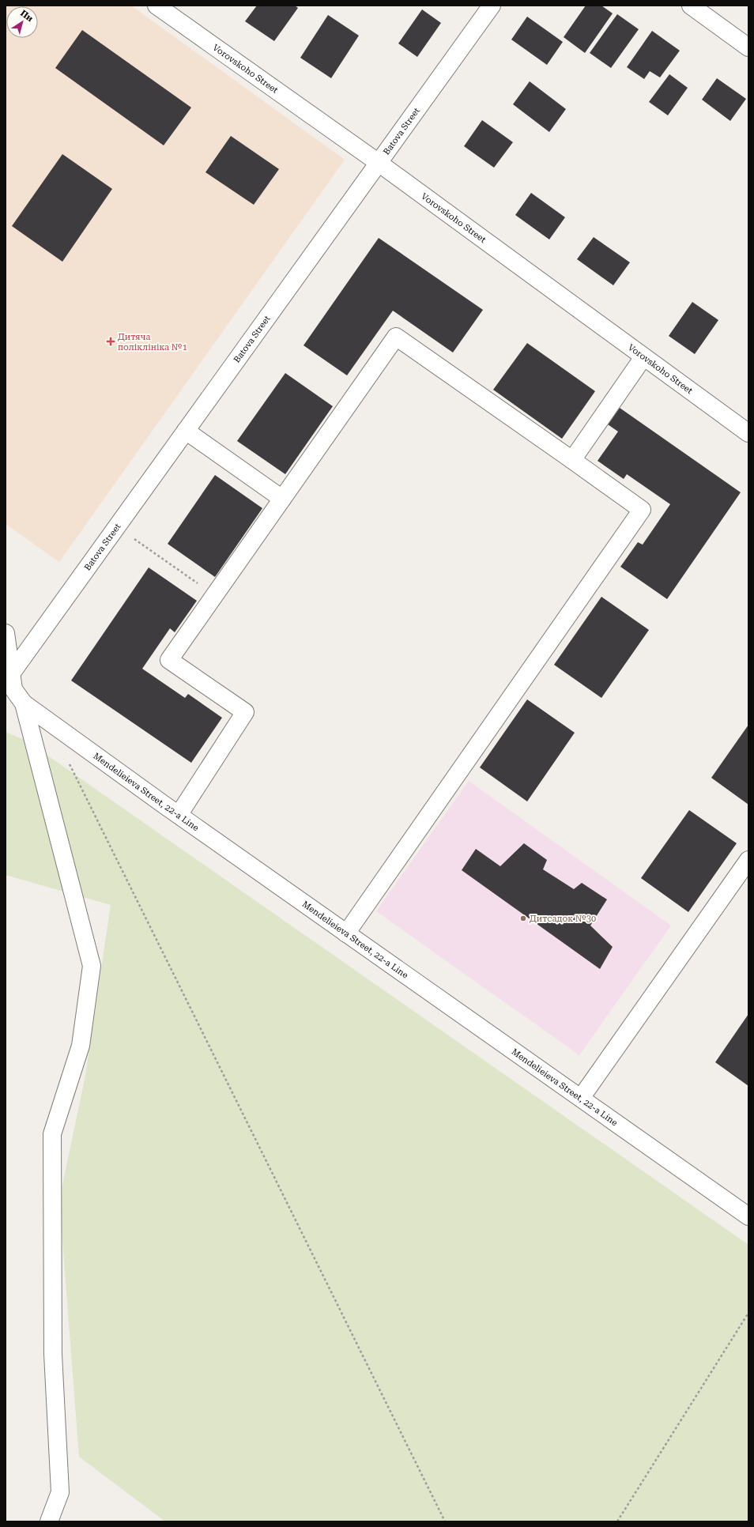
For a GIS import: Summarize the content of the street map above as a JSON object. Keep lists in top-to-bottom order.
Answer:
{
  "streets": {
    "street": ["Vorovskoho Street", "Batova Street", "Mendelieieva Street, 22-a Line"]
  },
  "crossings": [
    ["Vorovskoho Street", "Batova Street"],
    ["Batova Street", "Mendelieieva Street, 22-a Line"]
  ],
  "places": {
    "health": ["Дитяча поліклініка №1"],
    "other": ["Дитсадок №30"]
  },
  "north": "top right"
}
